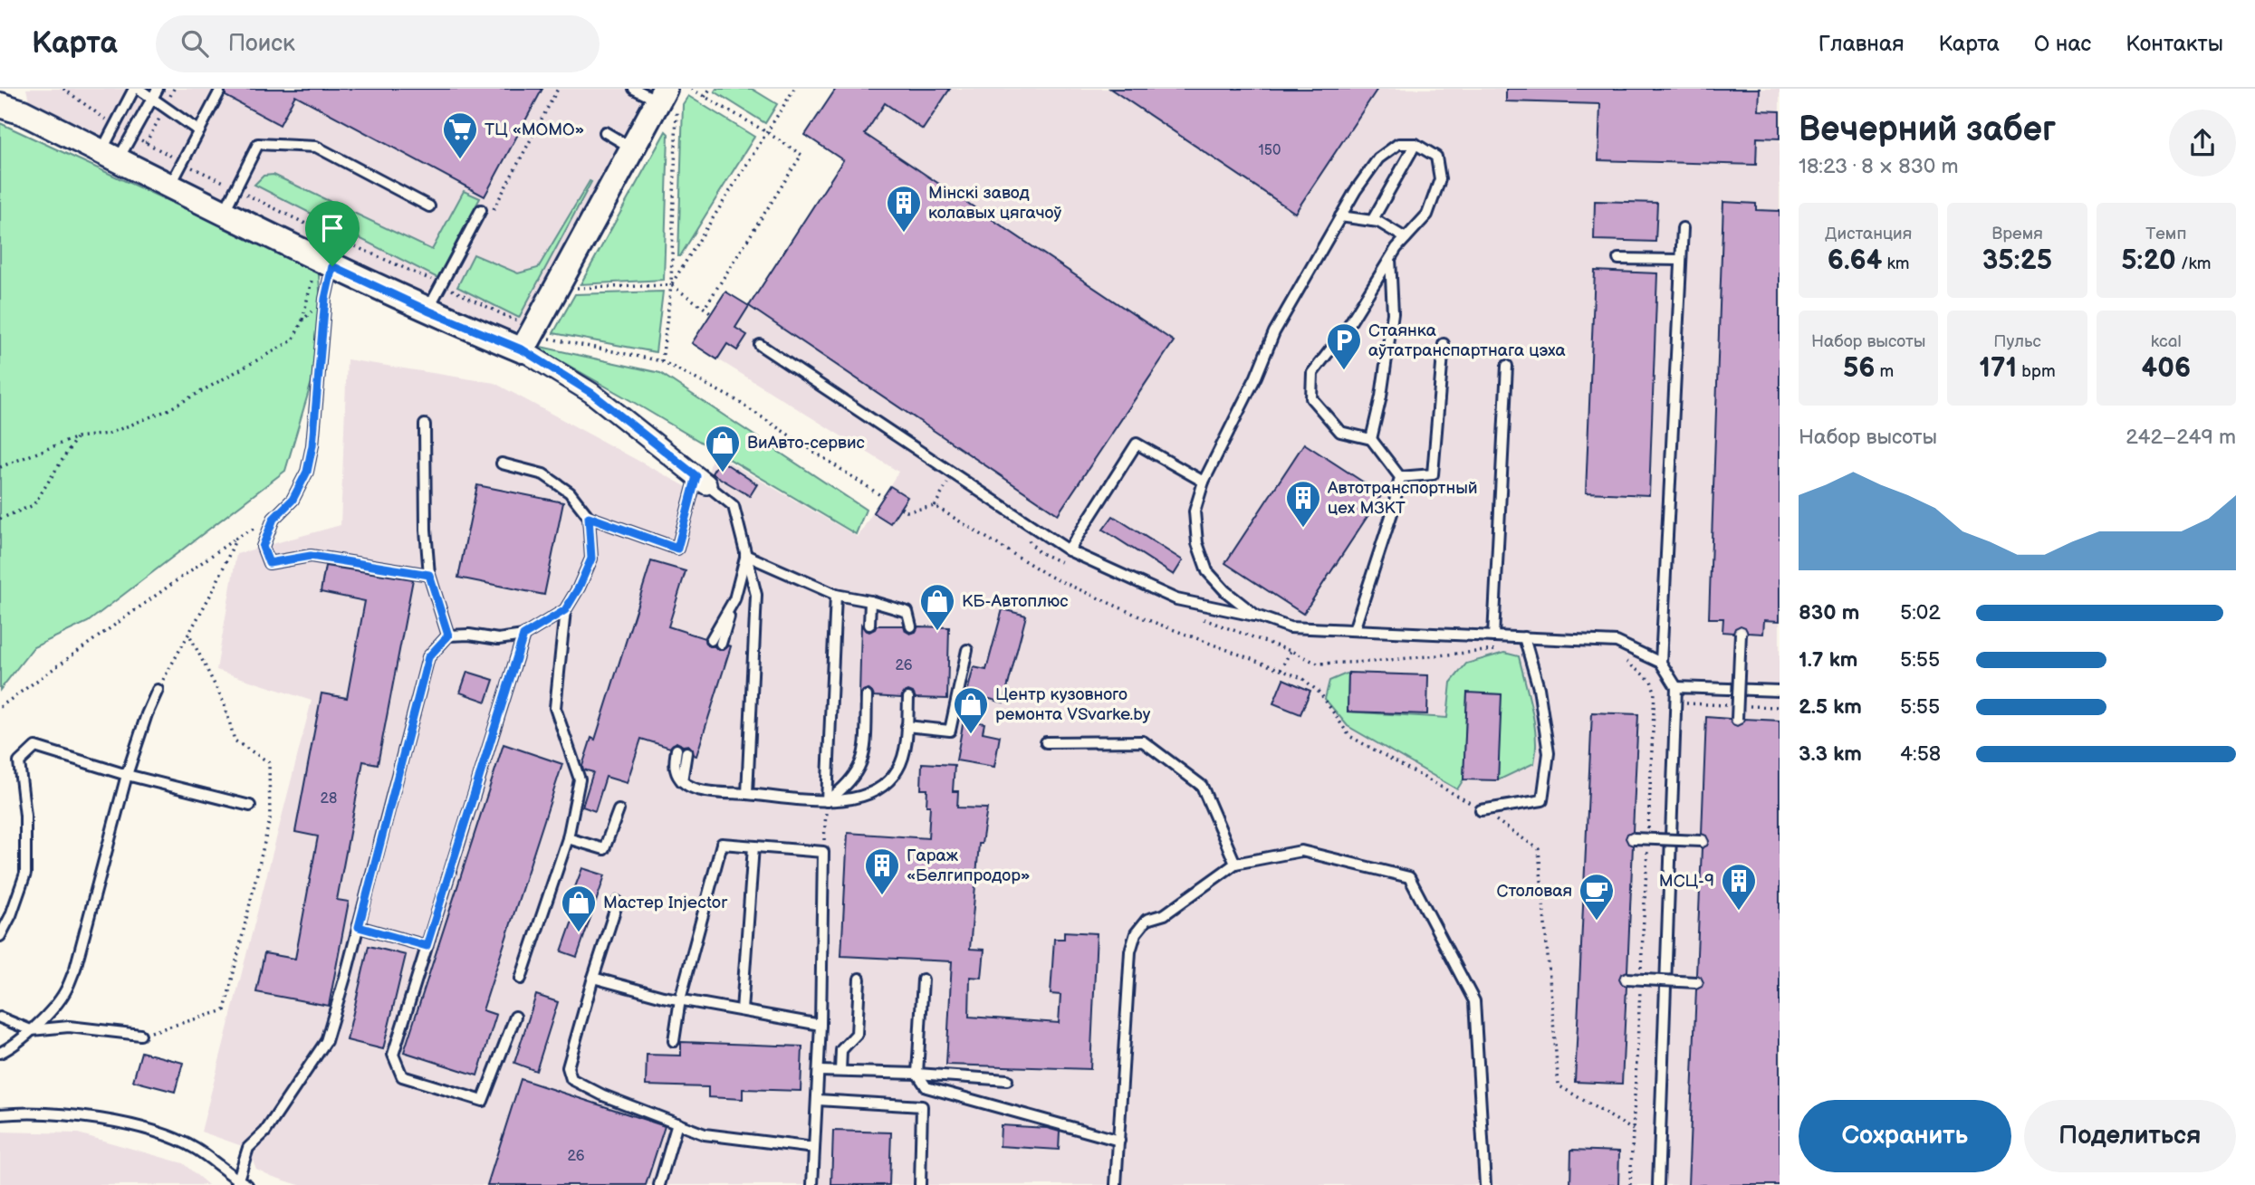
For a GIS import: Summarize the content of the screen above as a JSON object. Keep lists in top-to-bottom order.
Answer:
{
  "places": {
    "supermarket": ["ТЦ «МОМО»"],
    "building": [
      "Мінскі завод колавых цягачоў",
      "Автотранспортный цех МЗКТ",
      "Гараж «Белгипродор»",
      "МСЦ-9"
    ],
    "parking": ["Стаянка аўтатранспартнага цэха"],
    "shop": [
      "ВиАвто-сервис",
      "КБ-Автоплюс",
      "Центр кузовного ремонта VSvarke.by",
      "Мастер Injector"
    ],
    "cafe": ["Столовая"]
  },
  "house_numbers": [
    "150",
    "26",
    "28",
    "26"
  ],
  "page": {
    "header": "Карта",
    "search": "Поиск",
    "nav": [
      "Главная",
      "Карта",
      "О нас",
      "Контакты"
    ],
    "heading": ["Вечерний забег", "18:23 · 8 × 830 m"],
    "stats": [
      ["Дистанция", "6.64 km"],
      ["Время", "35:25"],
      ["Темп", "5:20 /km"],
      ["Набор высоты", "56 m"],
      ["Пульс", "171 bpm"],
      ["kcal", "406"]
    ],
    "chart": ["Набор высоты", "242–249 m"],
    "list": [
      {
        "name": "830 m",
        "note": "5:02"
      },
      {
        "name": "1.7 km",
        "note": "5:55"
      },
      {
        "name": "2.5 km",
        "note": "5:55"
      },
      {
        "name": "3.3 km",
        "note": "4:58"
      }
    ],
    "buttons": ["Сохранить", "Поделиться"]
  }
}
